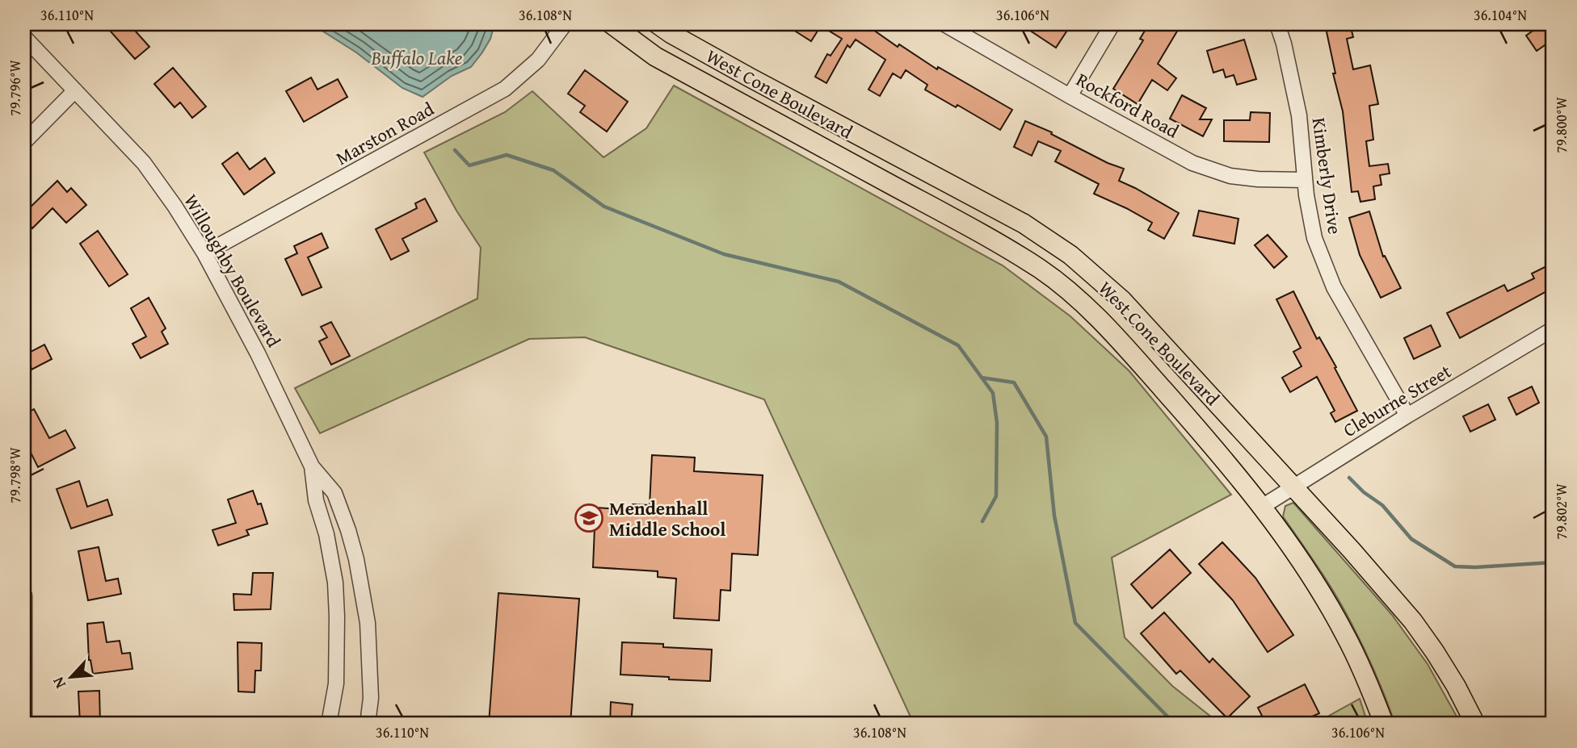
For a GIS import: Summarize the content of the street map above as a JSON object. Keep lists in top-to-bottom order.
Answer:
{
  "streets": {
    "main road": ["West Cone Boulevard"],
    "street": [
      "Rockford Road",
      "Marston Road",
      "Kimberly Drive",
      "Willoughby Boulevard",
      "Cleburne Street"
    ]
  },
  "crossings": [
    ["West Cone Boulevard", "Cleburne Street"],
    ["Rockford Road", "Kimberly Drive"],
    ["Marston Road", "Willoughby Boulevard"],
    ["Kimberly Drive", "Cleburne Street"]
  ],
  "water": ["Buffalo Lake"],
  "places": {
    "school or university": ["Mendenhall Middle School"]
  },
  "north": "bottom left",
  "coordinates": [
    "36.110°N",
    "36.108°N",
    "36.106°N",
    "36.104°N",
    "79.796°W",
    "79.800°W",
    "79.798°W",
    "79.802°W"
  ]
}
